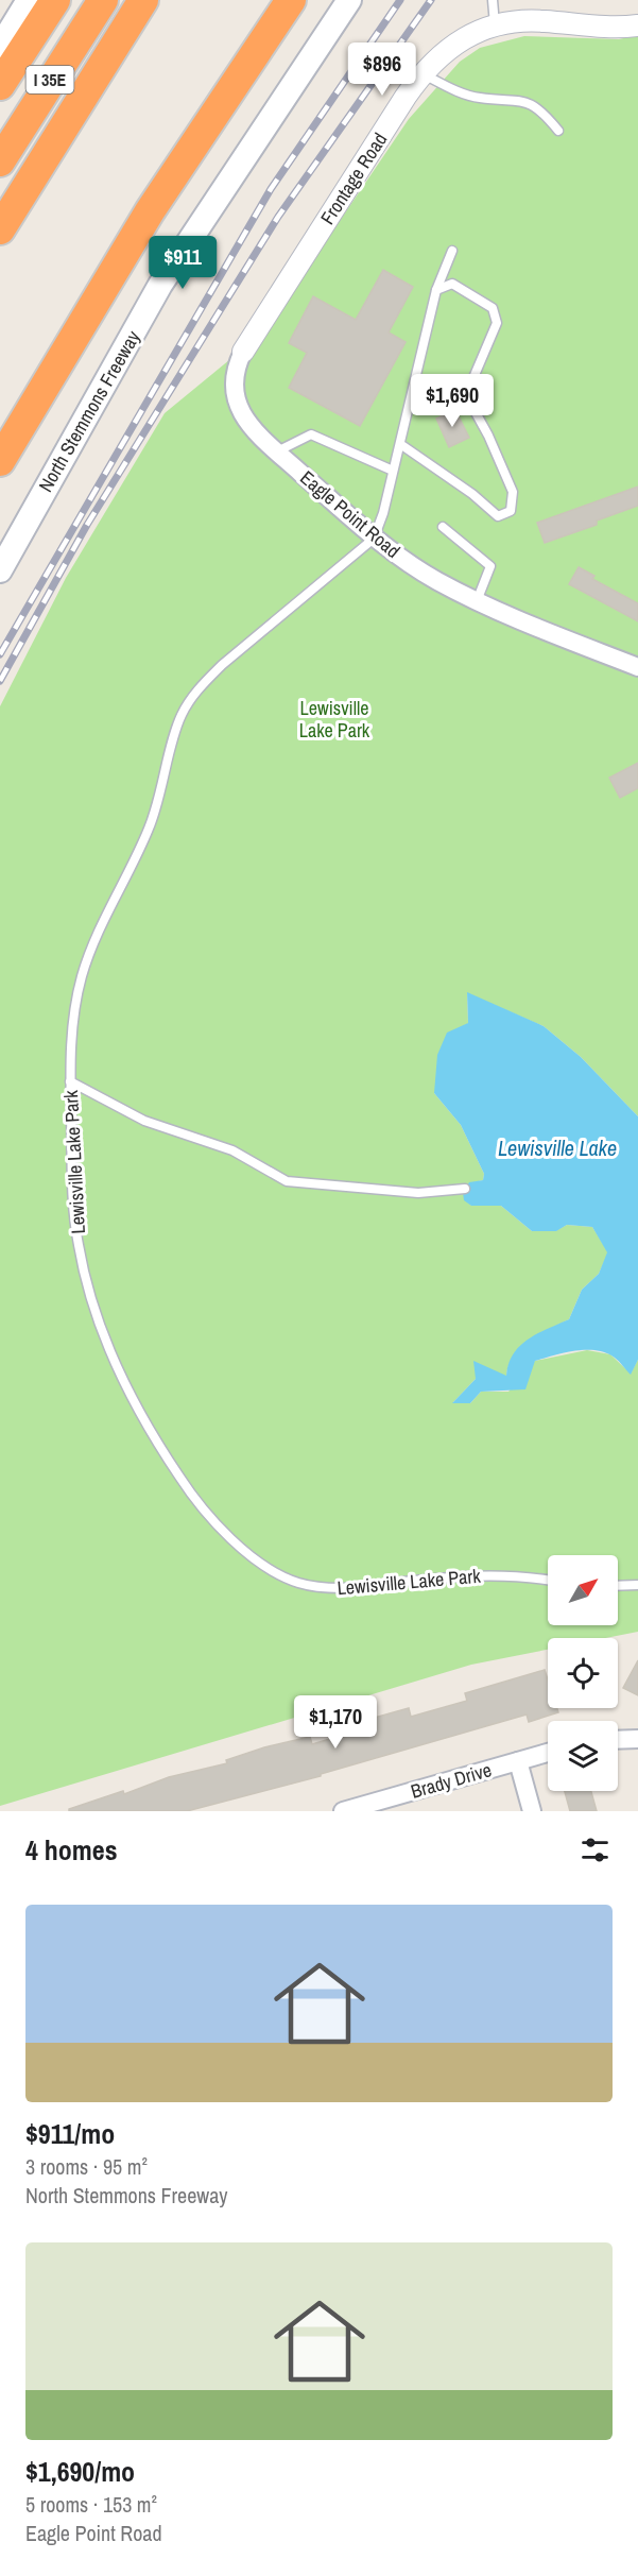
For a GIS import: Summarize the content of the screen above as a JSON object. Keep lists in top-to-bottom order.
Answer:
{
  "streets": {
    "highway": ["I 35E"],
    "main road": ["North Stemmons Freeway"],
    "street": ["Frontage Road", "Eagle Point Road", "Brady Drive"],
    "lane": ["Lewisville Lake Park"]
  },
  "crossings": [
    ["Frontage Road", "Eagle Point Road"],
    ["Eagle Point Road", "Lewisville Lake Park"]
  ],
  "water": ["Lewisville Lake"],
  "parks": ["Lewisville Lake Park"],
  "north": "top right",
  "page": {
    "price": [
      "$896",
      "$911",
      "$1,690",
      "$1,170"
    ],
    "heading": "4 homes",
    "list": [
      {
        "name": "$911/mo",
        "note": "3 rooms · 95 m² · North Stemmons Freeway"
      },
      {
        "name": "$1,690/mo",
        "note": "5 rooms · 153 m² · Eagle Point Road"
      }
    ]
  }
}
